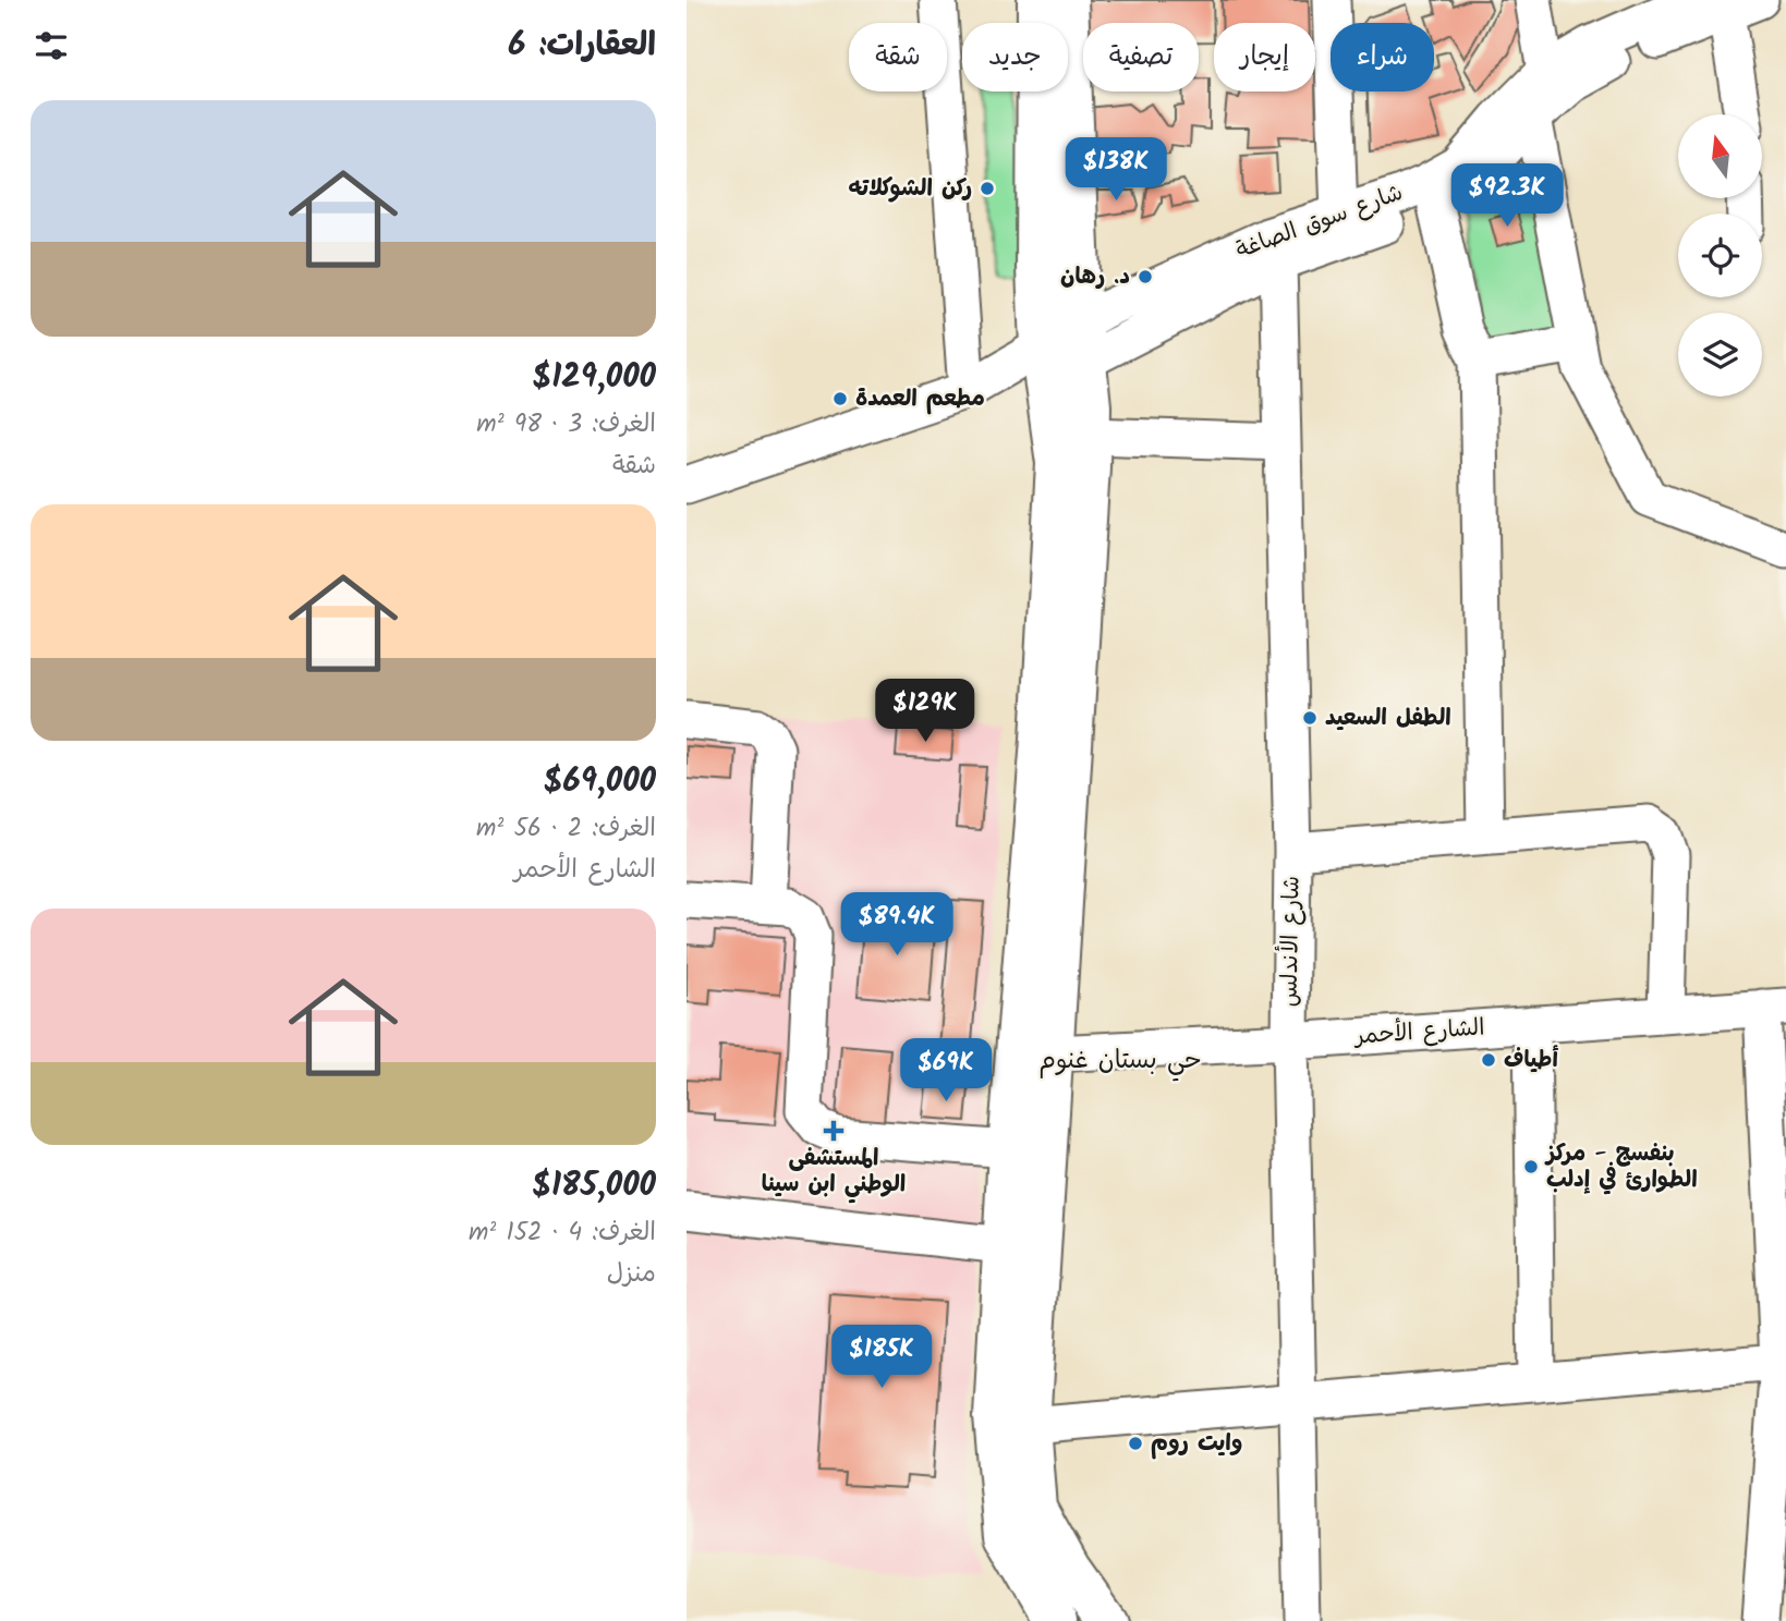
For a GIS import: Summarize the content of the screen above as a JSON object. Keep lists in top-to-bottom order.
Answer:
{
  "streets": {
    "street": ["شارع سوق الصاغة", "شارع الأندلس", "الشارع الأحمر"]
  },
  "crossings": [
    ["شارع الأندلس", "الشارع الأحمر"]
  ],
  "districts": ["حي بستان غنوم"],
  "places": {
    "other": [
      "ركن الشوكلاته",
      "د. رهان",
      "مطعم العمدة",
      "الطفل السعيد",
      "أطياف",
      "بنفسج - مركز الطوارئ في إدلب",
      "وايت روم"
    ],
    "health": ["المستشفى الوطني ابن سينا"]
  },
  "north": "top",
  "page": {
    "heading": "العقارات: 6",
    "chip": [
      "شراء",
      "إيجار",
      "تصفية",
      "جديد",
      "شقة"
    ],
    "list": [
      {
        "name": "$129,000",
        "note": "الغرف: 3 · 98 m² · شقة"
      },
      {
        "name": "$69,000",
        "note": "الغرف: 2 · 56 m² · الشارع الأحمر"
      },
      {
        "name": "$185,000",
        "note": "الغرف: 4 · 152 m² · منزل"
      }
    ],
    "price": [
      "$138K",
      "$92.3K",
      "$129K",
      "$89.4K",
      "$69K",
      "$185K"
    ]
  }
}
